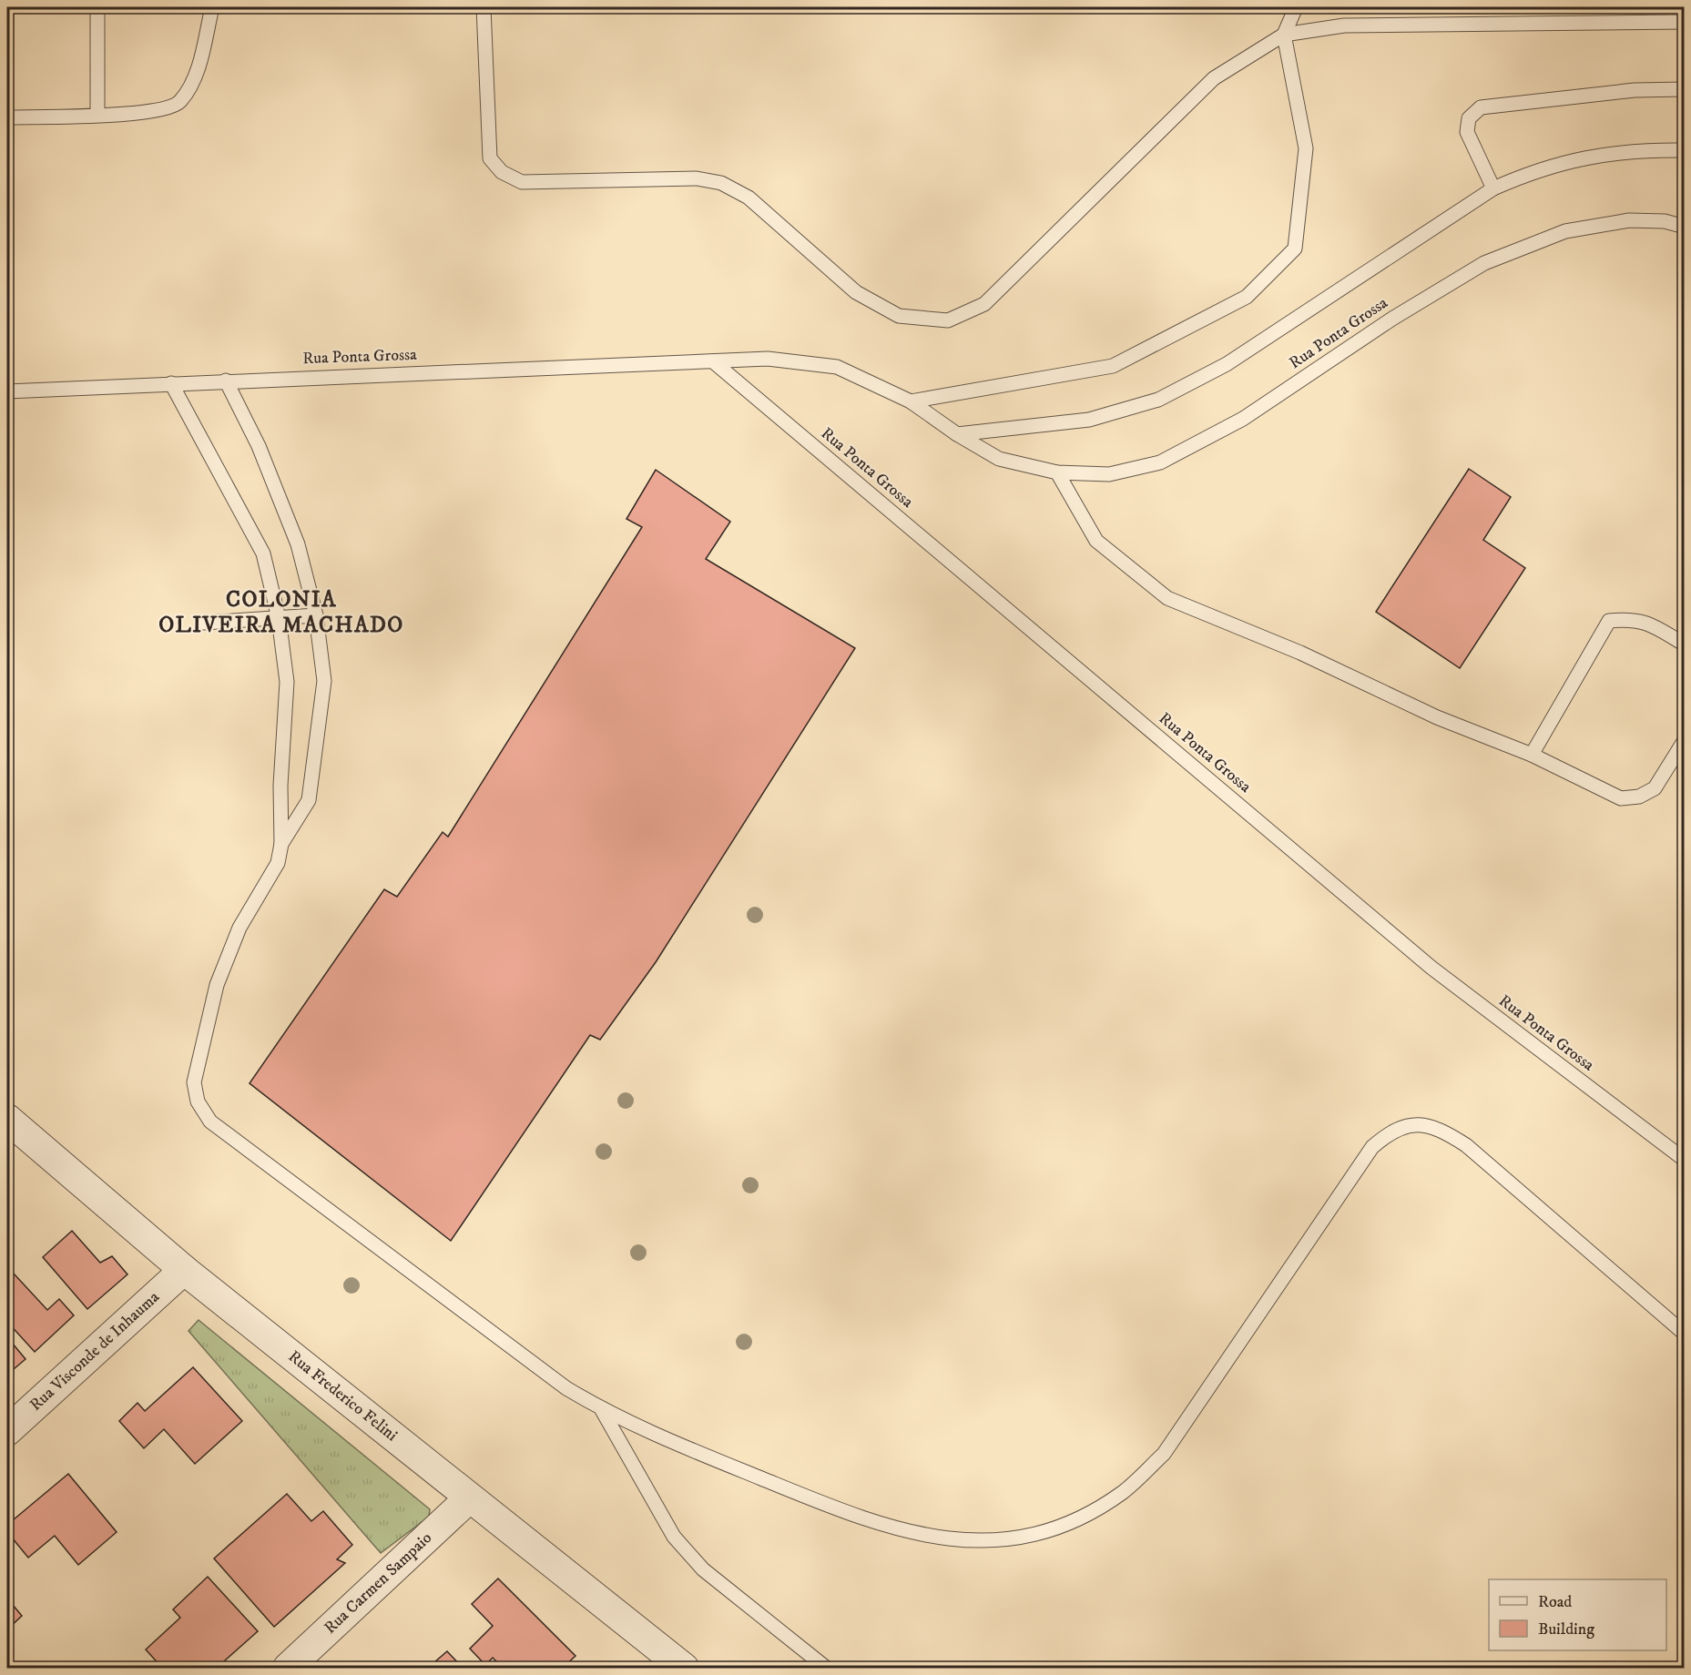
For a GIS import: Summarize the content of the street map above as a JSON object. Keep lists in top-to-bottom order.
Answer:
{
  "streets": {
    "street": ["Rua Visconde de Inhauma", "Rua Frederico Felini", "Rua Carmen Sampaio"],
    "lane": ["Rua Ponta Grossa"]
  },
  "crossings": [
    ["Rua Visconde de Inhauma", "Rua Frederico Felini"],
    ["Rua Frederico Felini", "Rua Carmen Sampaio"]
  ],
  "districts": ["COLONIA OLIVEIRA MACHADO"],
  "legend": ["Road", "Building"]
}
